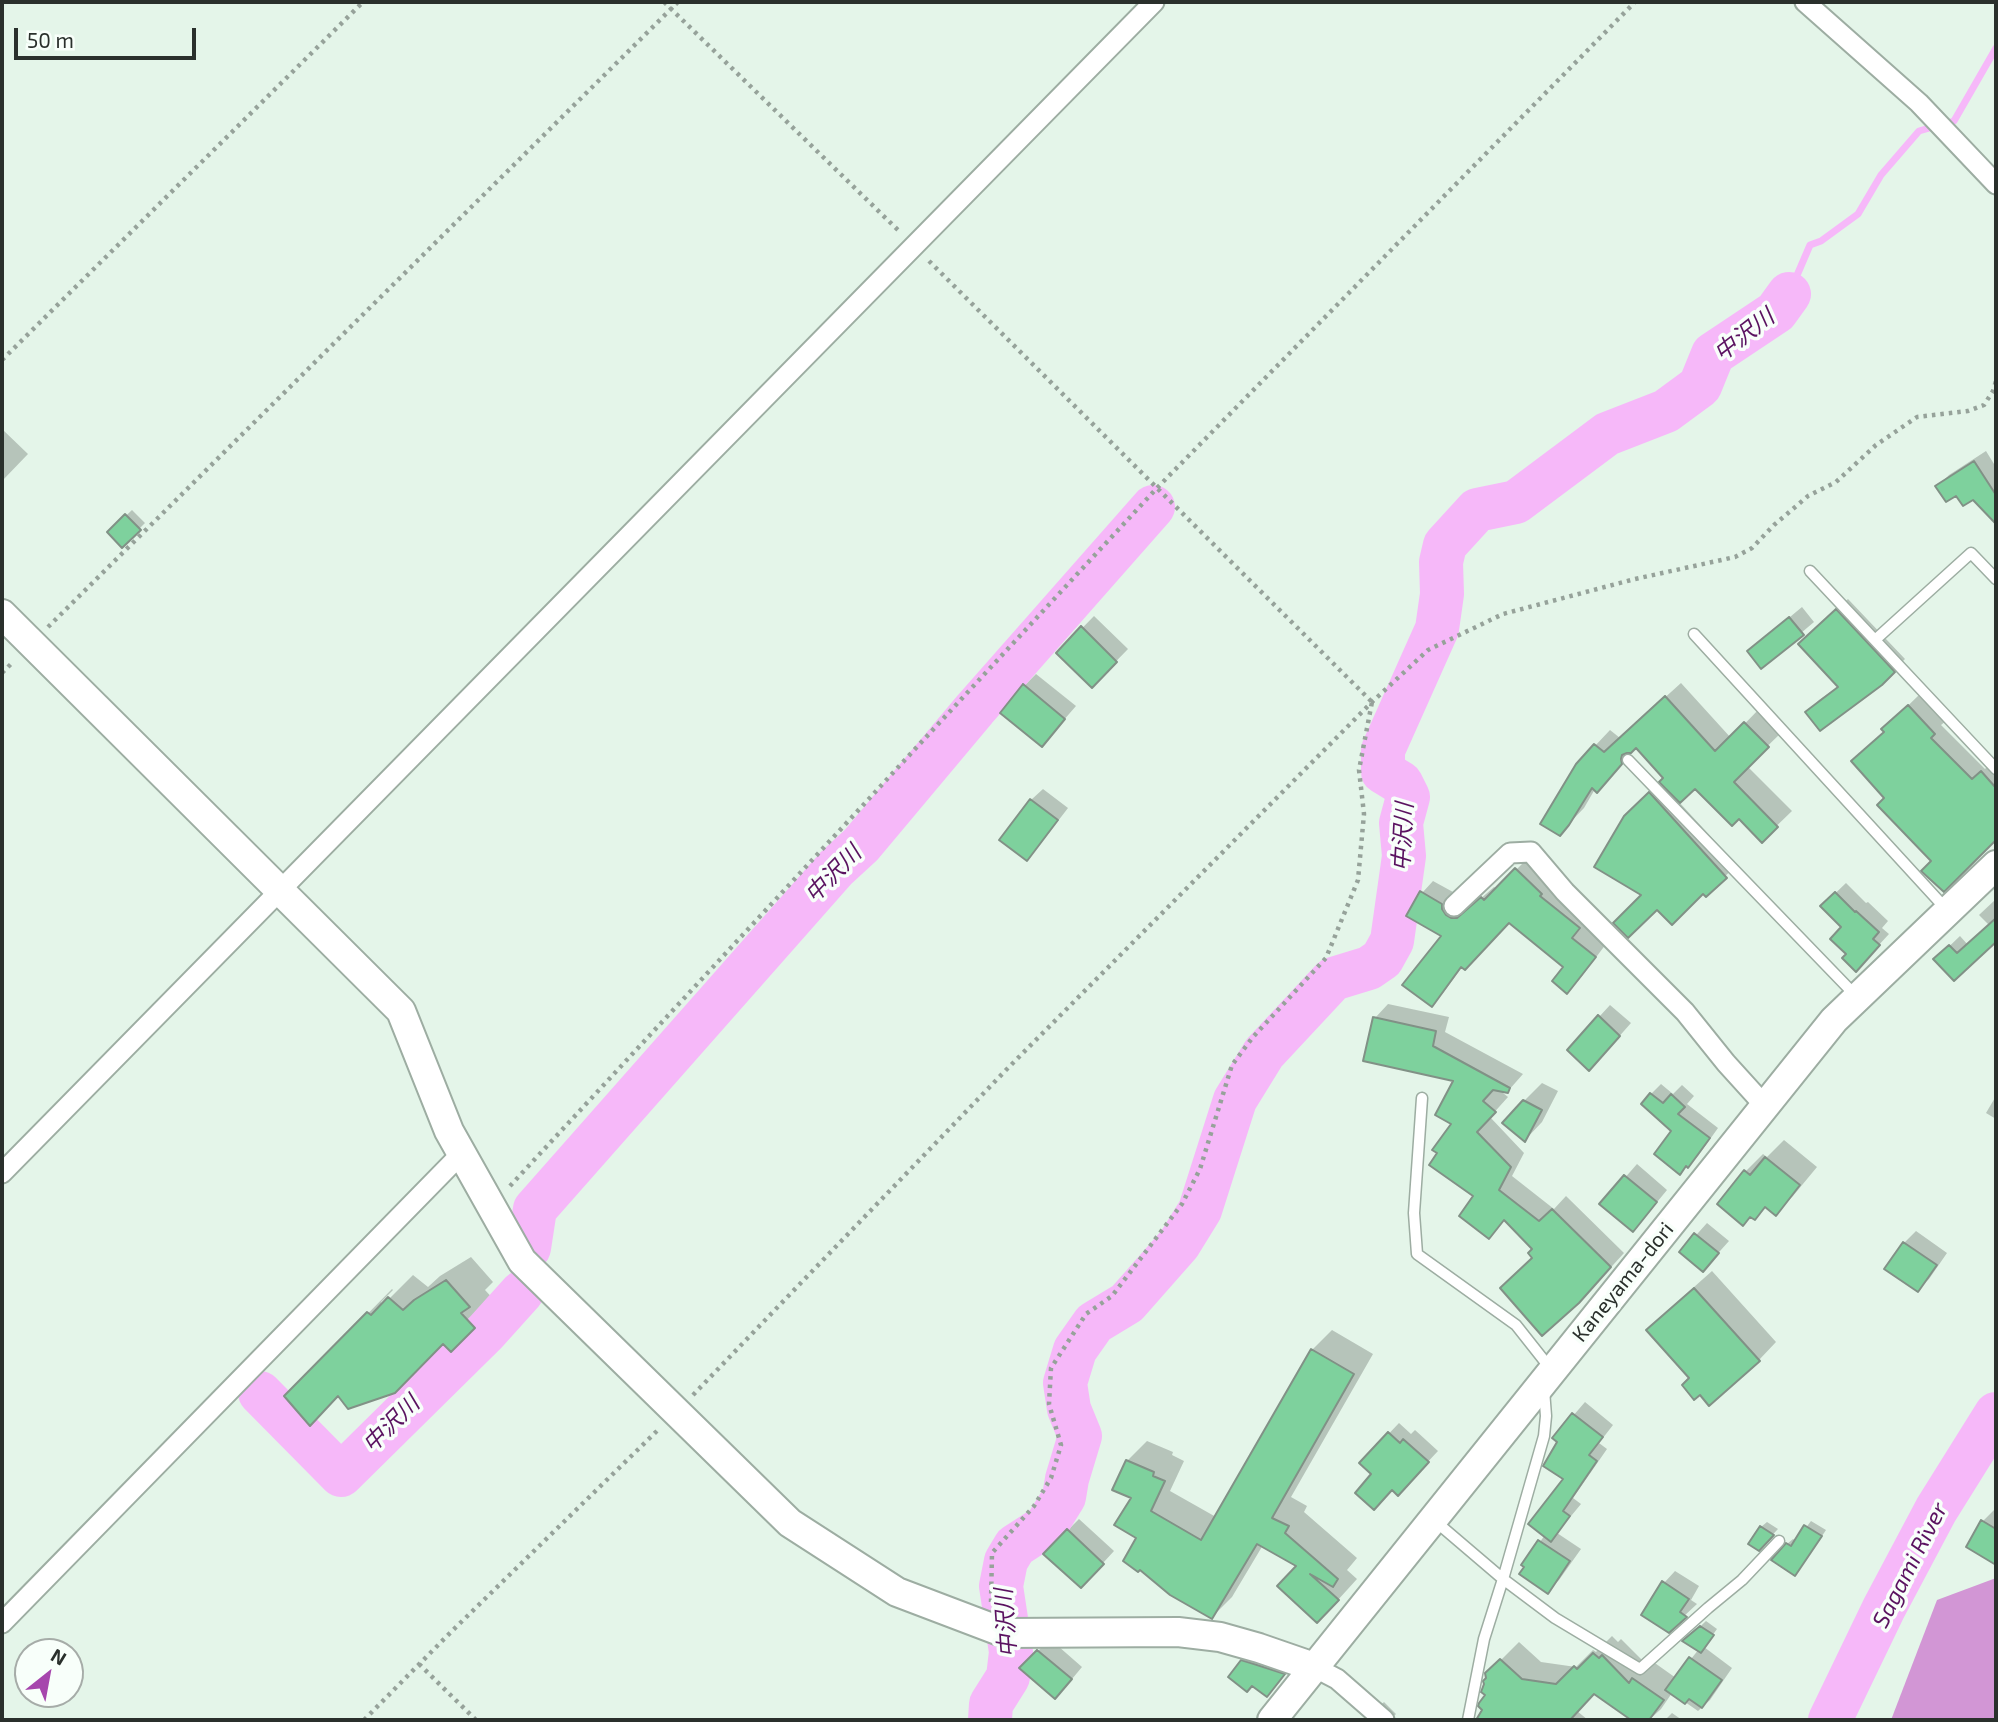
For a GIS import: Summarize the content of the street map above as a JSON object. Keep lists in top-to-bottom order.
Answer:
{
  "streets": {
    "street": ["Kaneyama-dori"]
  },
  "water": ["中沢川", "Sagami River"],
  "scale_bar": "50 m",
  "north": "top right"
}
